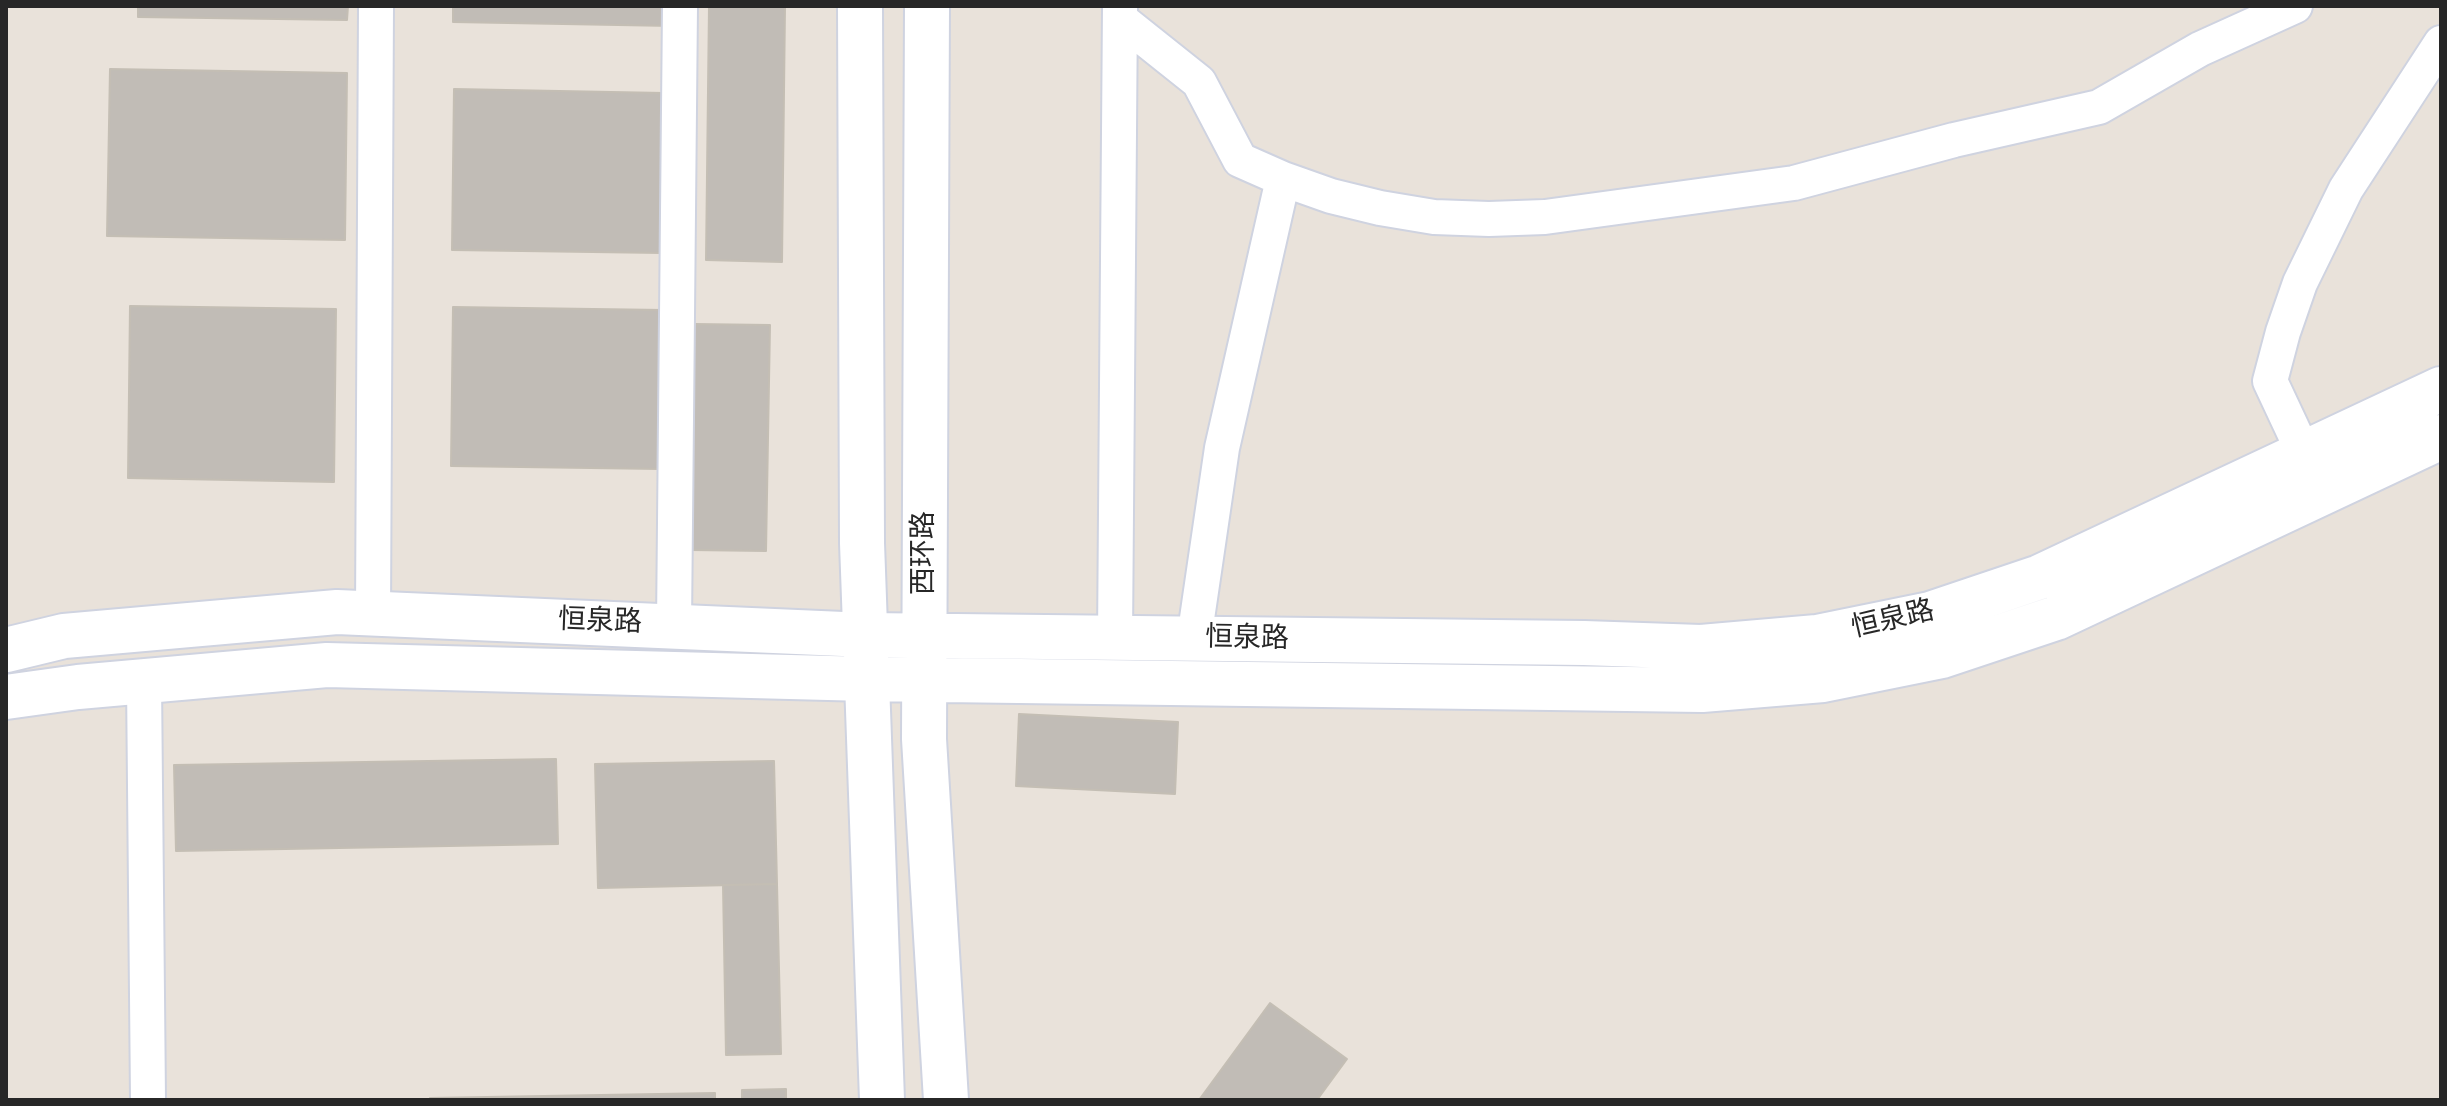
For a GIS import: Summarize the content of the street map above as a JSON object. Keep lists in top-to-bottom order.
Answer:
{
  "streets": {
    "main road": ["西环路", "恒泉路"]
  },
  "crossings": [
    ["西环路", "恒泉路"]
  ]
}
